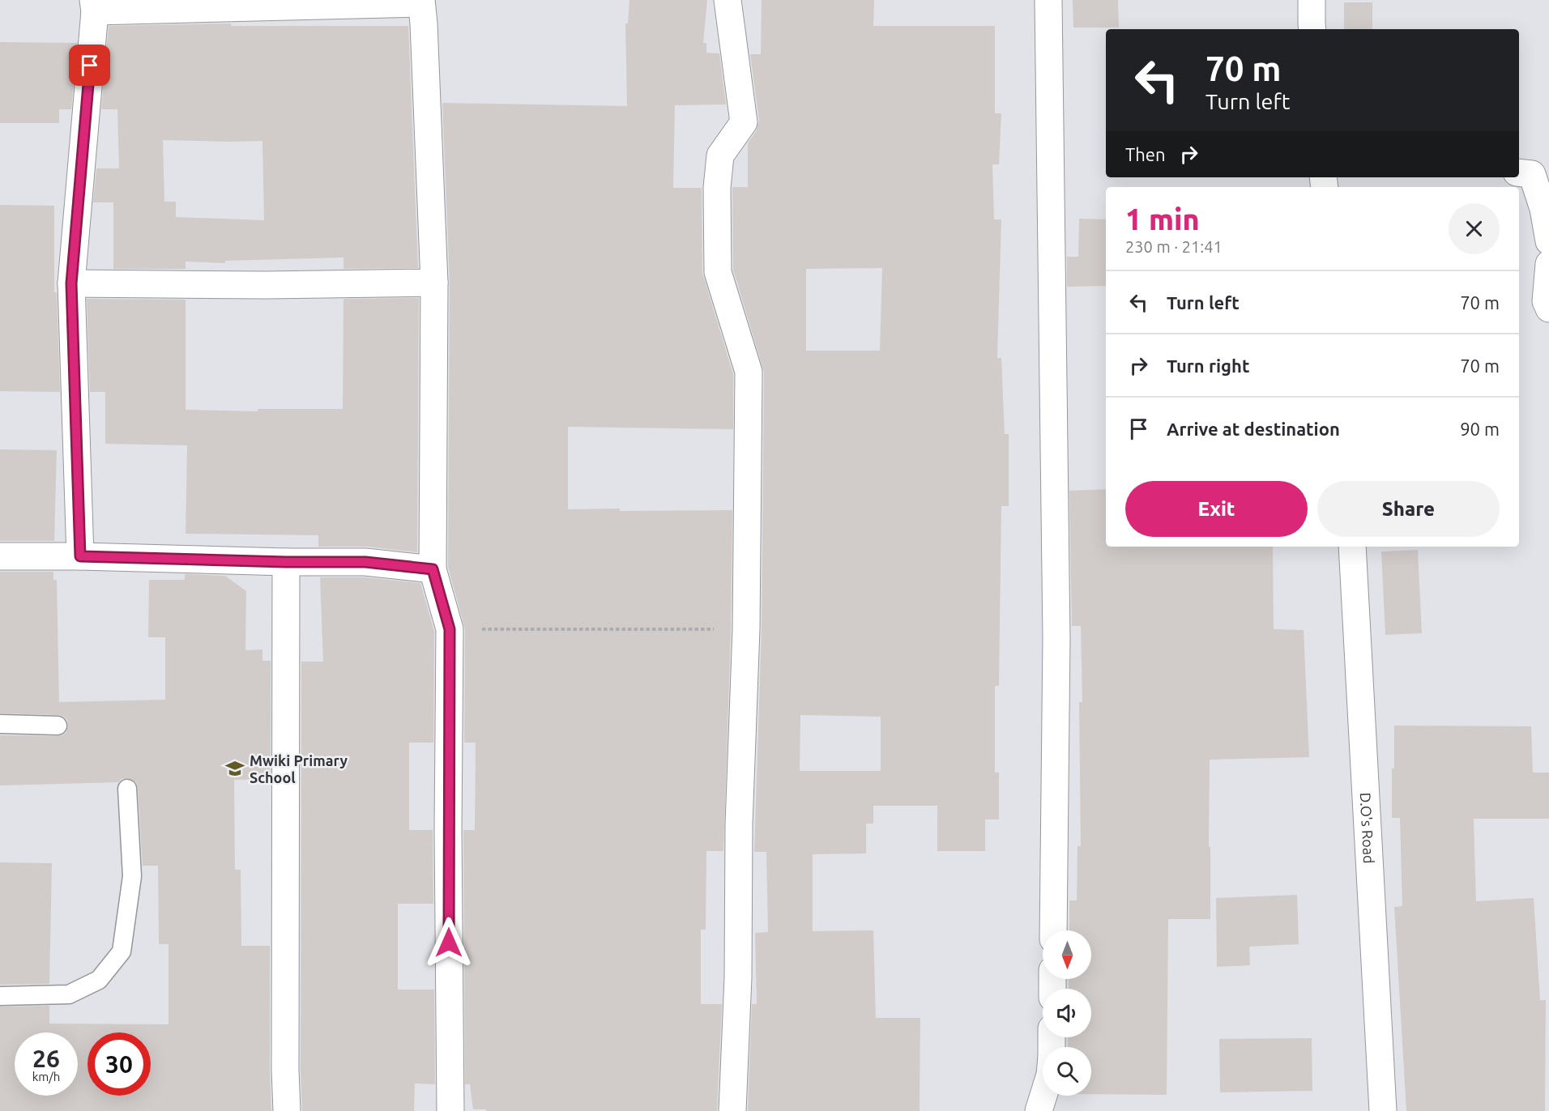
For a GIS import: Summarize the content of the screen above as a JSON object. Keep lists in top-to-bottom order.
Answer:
{
  "streets": {
    "street": ["D.O's Road"]
  },
  "places": {
    "school or university": ["Mwiki Primary School"]
  },
  "north": "bottom",
  "page": {
    "turn": ["70 m", "Turn left"],
    "then": "Then",
    "heading": ["1 min", "230 m · 21:41"],
    "list": [
      {
        "name": "Turn left",
        "value": "70 m"
      },
      {
        "name": "Turn right",
        "value": "70 m"
      },
      {
        "name": "Arrive at destination",
        "value": "90 m"
      }
    ],
    "buttons": ["Exit", "Share"],
    "speed": "26 km/h",
    "limit": "30"
  }
}
